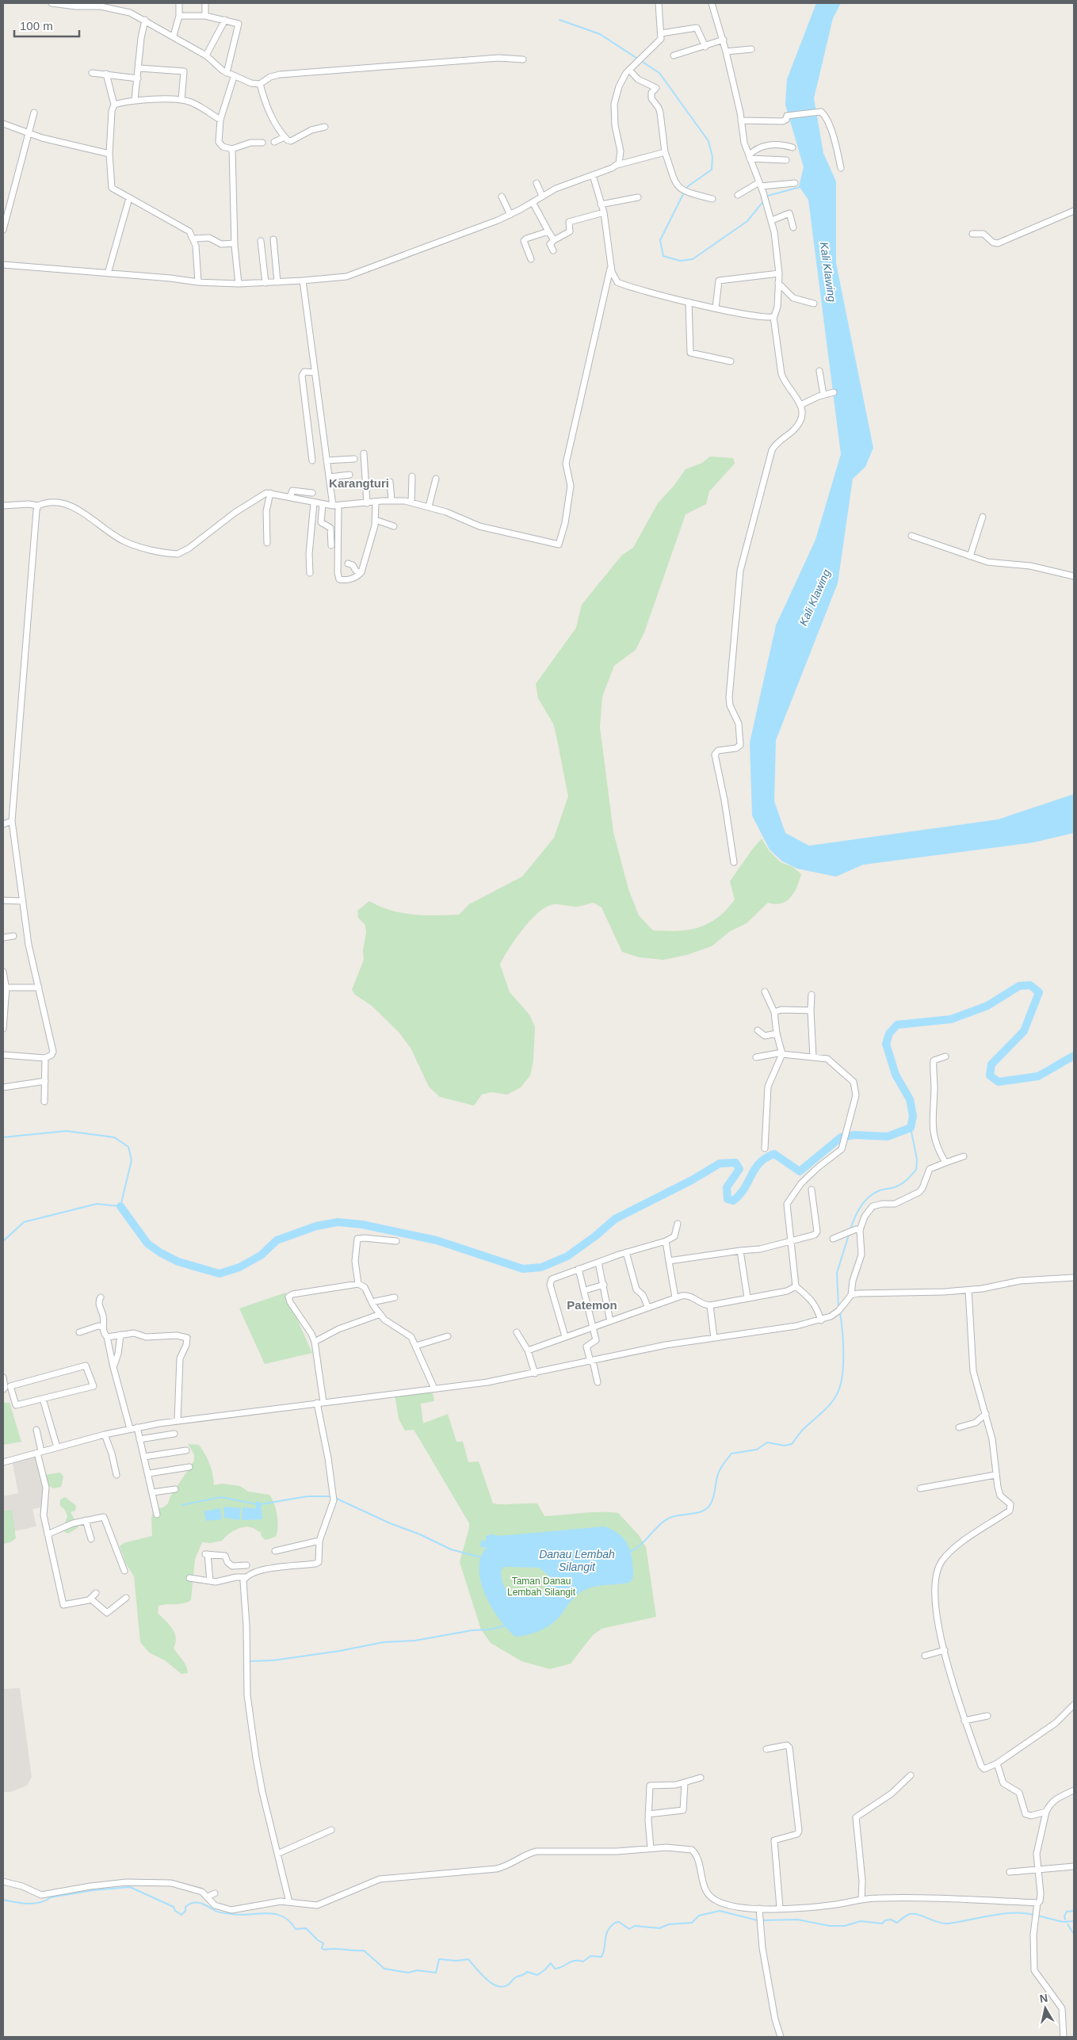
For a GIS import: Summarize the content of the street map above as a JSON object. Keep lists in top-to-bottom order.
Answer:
{
  "districts": ["Karangturi", "Patemon"],
  "water": ["Kali Klawing", "Danau Lembah Silangit"],
  "parks": ["Taman Danau Lembah Silangit"],
  "scale_bar": "100 m",
  "north": "top"
}
